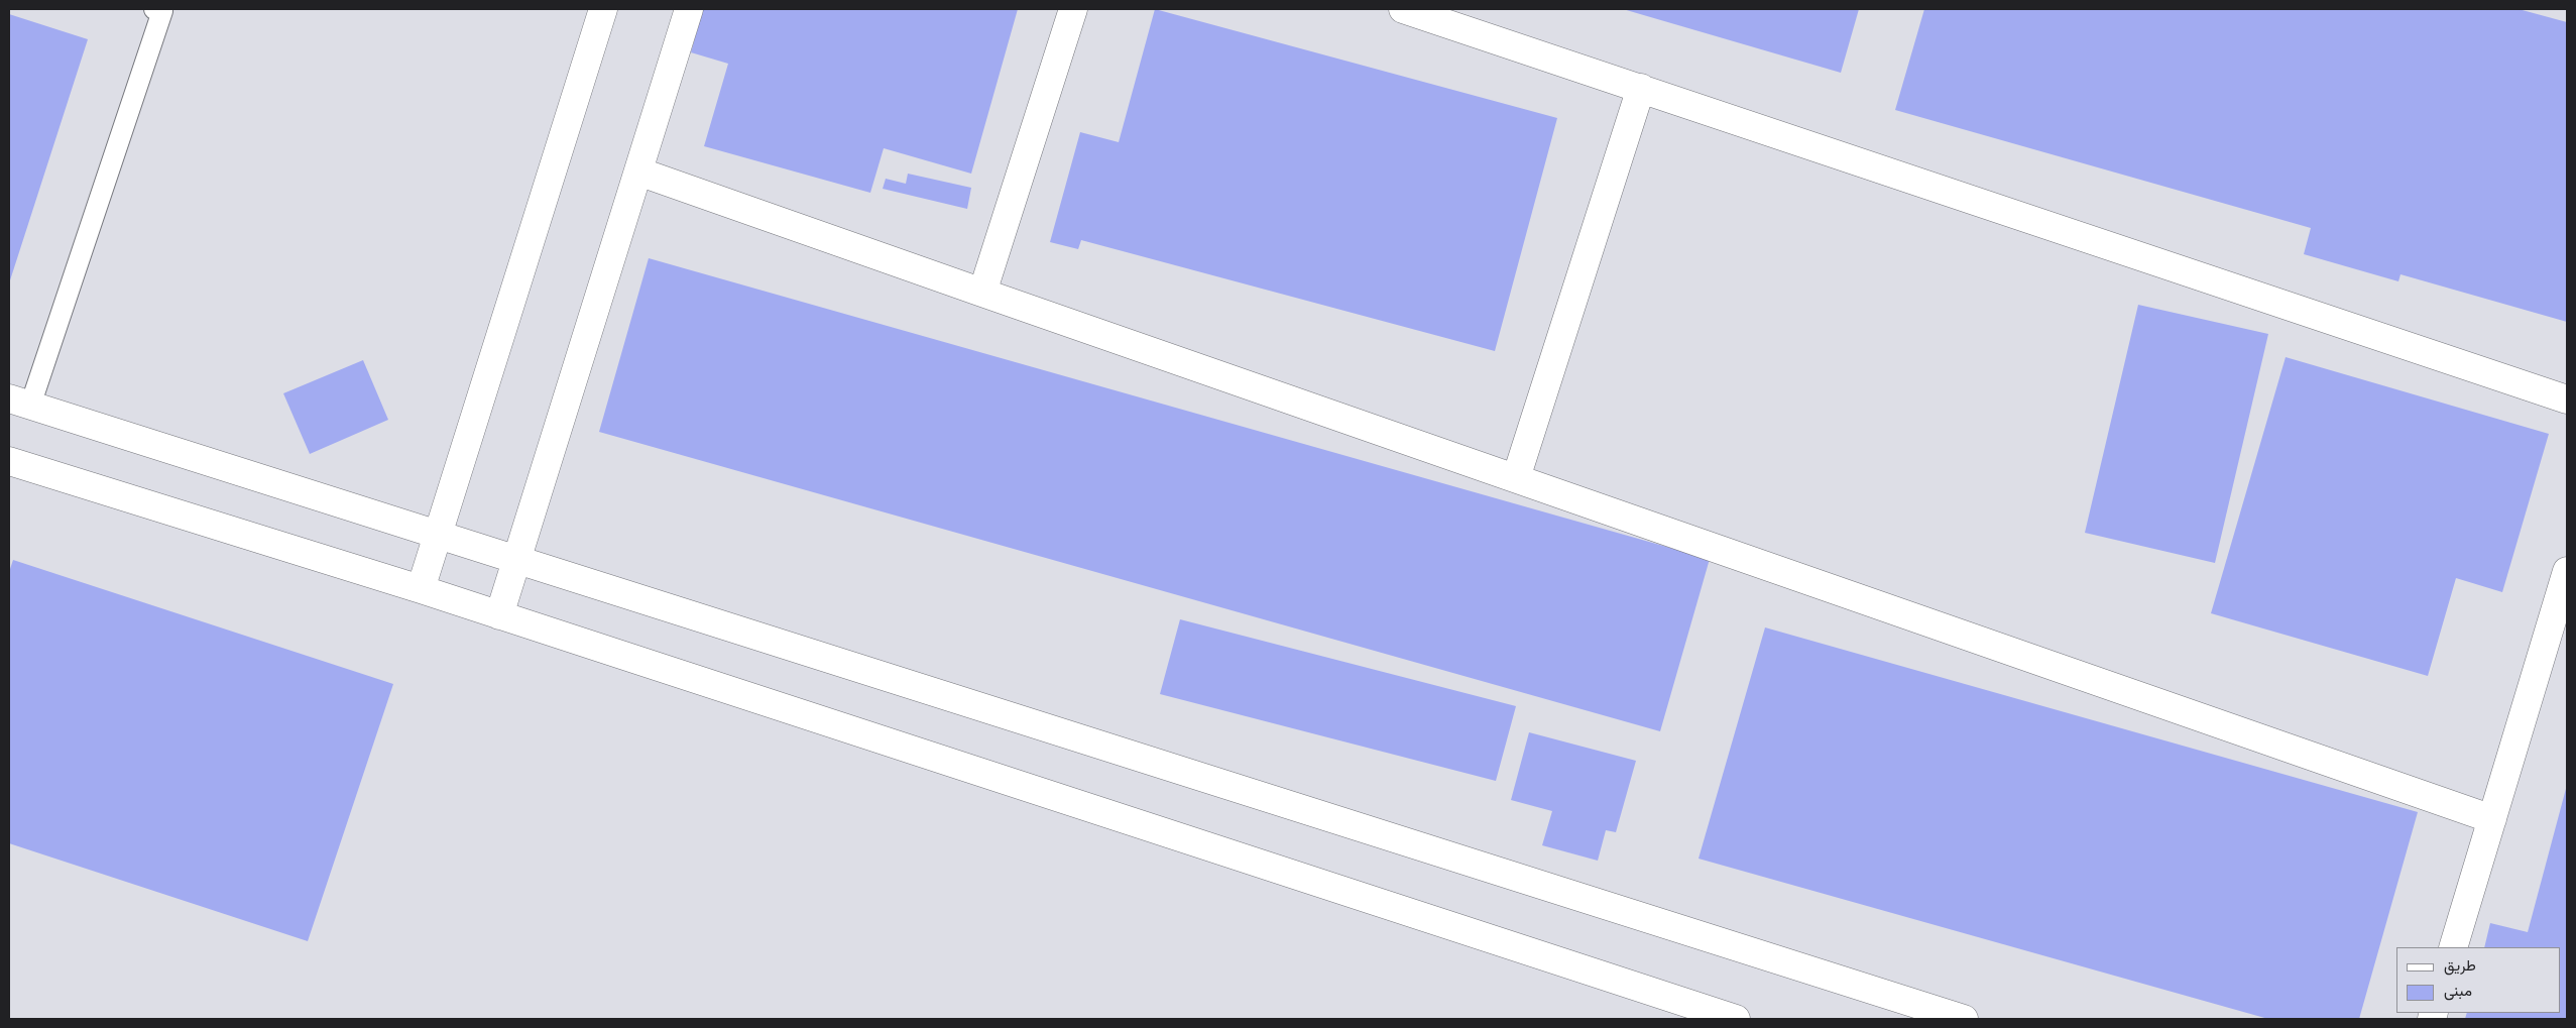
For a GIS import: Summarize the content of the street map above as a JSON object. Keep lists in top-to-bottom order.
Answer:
{
  "legend": ["طريق", "مبنى"]
}
